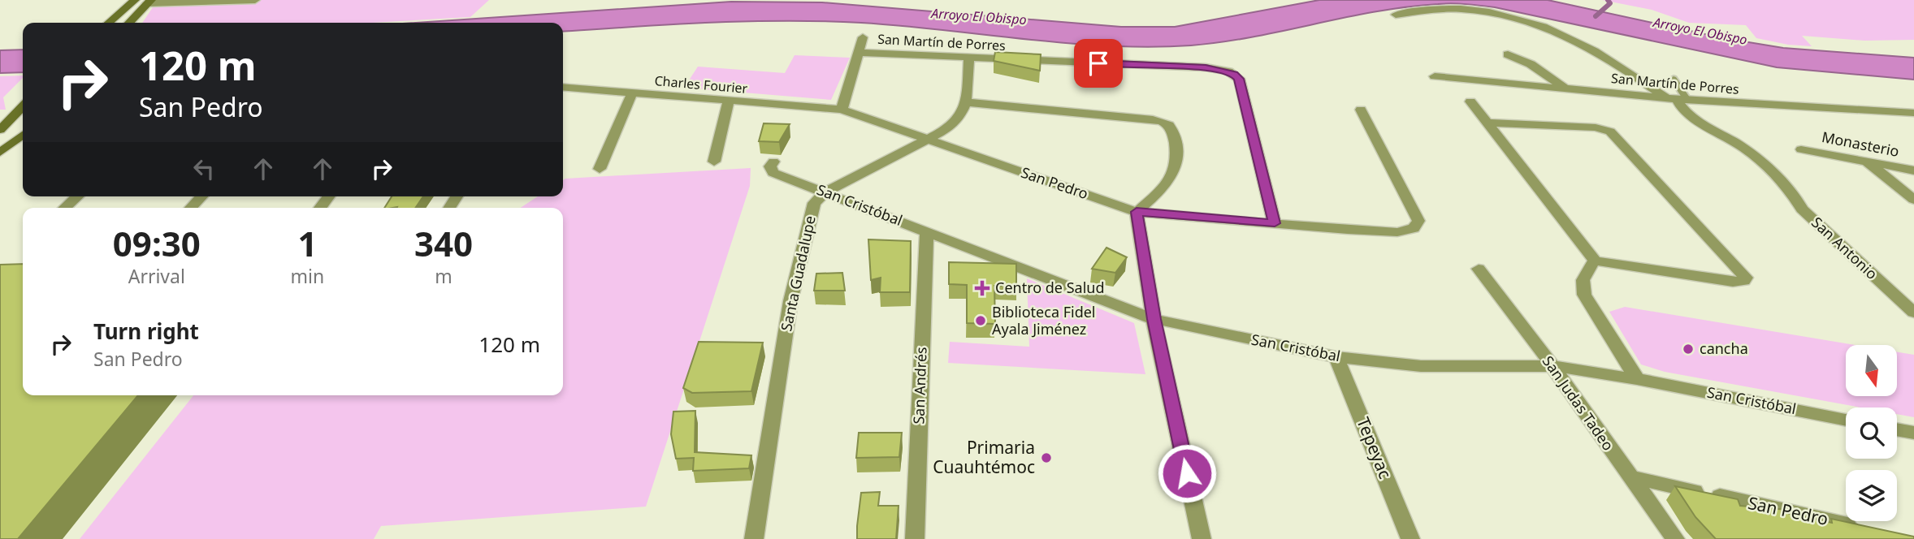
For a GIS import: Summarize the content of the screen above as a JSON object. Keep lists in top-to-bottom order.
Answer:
{
  "streets": {
    "street": [
      "San Martín de Porres",
      "Charles Fourier",
      "Monasterio",
      "San Pedro",
      "San Cristóbal",
      "San Antonio",
      "Santa Guadalupe",
      "San Andrés",
      "San Judas Tadeo",
      "Tepeyac"
    ]
  },
  "crossings": [
    ["San Martín de Porres", "San Pedro"],
    ["San Martín de Porres", "San Antonio"],
    ["Charles Fourier", "San Pedro"],
    ["San Pedro", "Santa Guadalupe"],
    ["San Pedro", "San Judas Tadeo"],
    ["San Cristóbal", "Santa Guadalupe"],
    ["San Cristóbal", "San Andrés"],
    ["San Cristóbal", "San Judas Tadeo"],
    ["San Cristóbal", "Tepeyac"]
  ],
  "water": ["Arroyo El Obispo"],
  "places": {
    "health": ["Centro de Salud"],
    "other": ["Biblioteca Fidel Ayala Jiménez", "cancha", "Primaria Cuauhtémoc"]
  },
  "north": "bottom",
  "page": {
    "turn": ["120 m", "San Pedro"],
    "eta": [
      "09:30",
      "Arrival",
      "1",
      "min",
      "340",
      "m"
    ],
    "list": [
      {
        "name": "Turn right",
        "note": "San Pedro",
        "value": "120 m"
      }
    ]
  }
}
